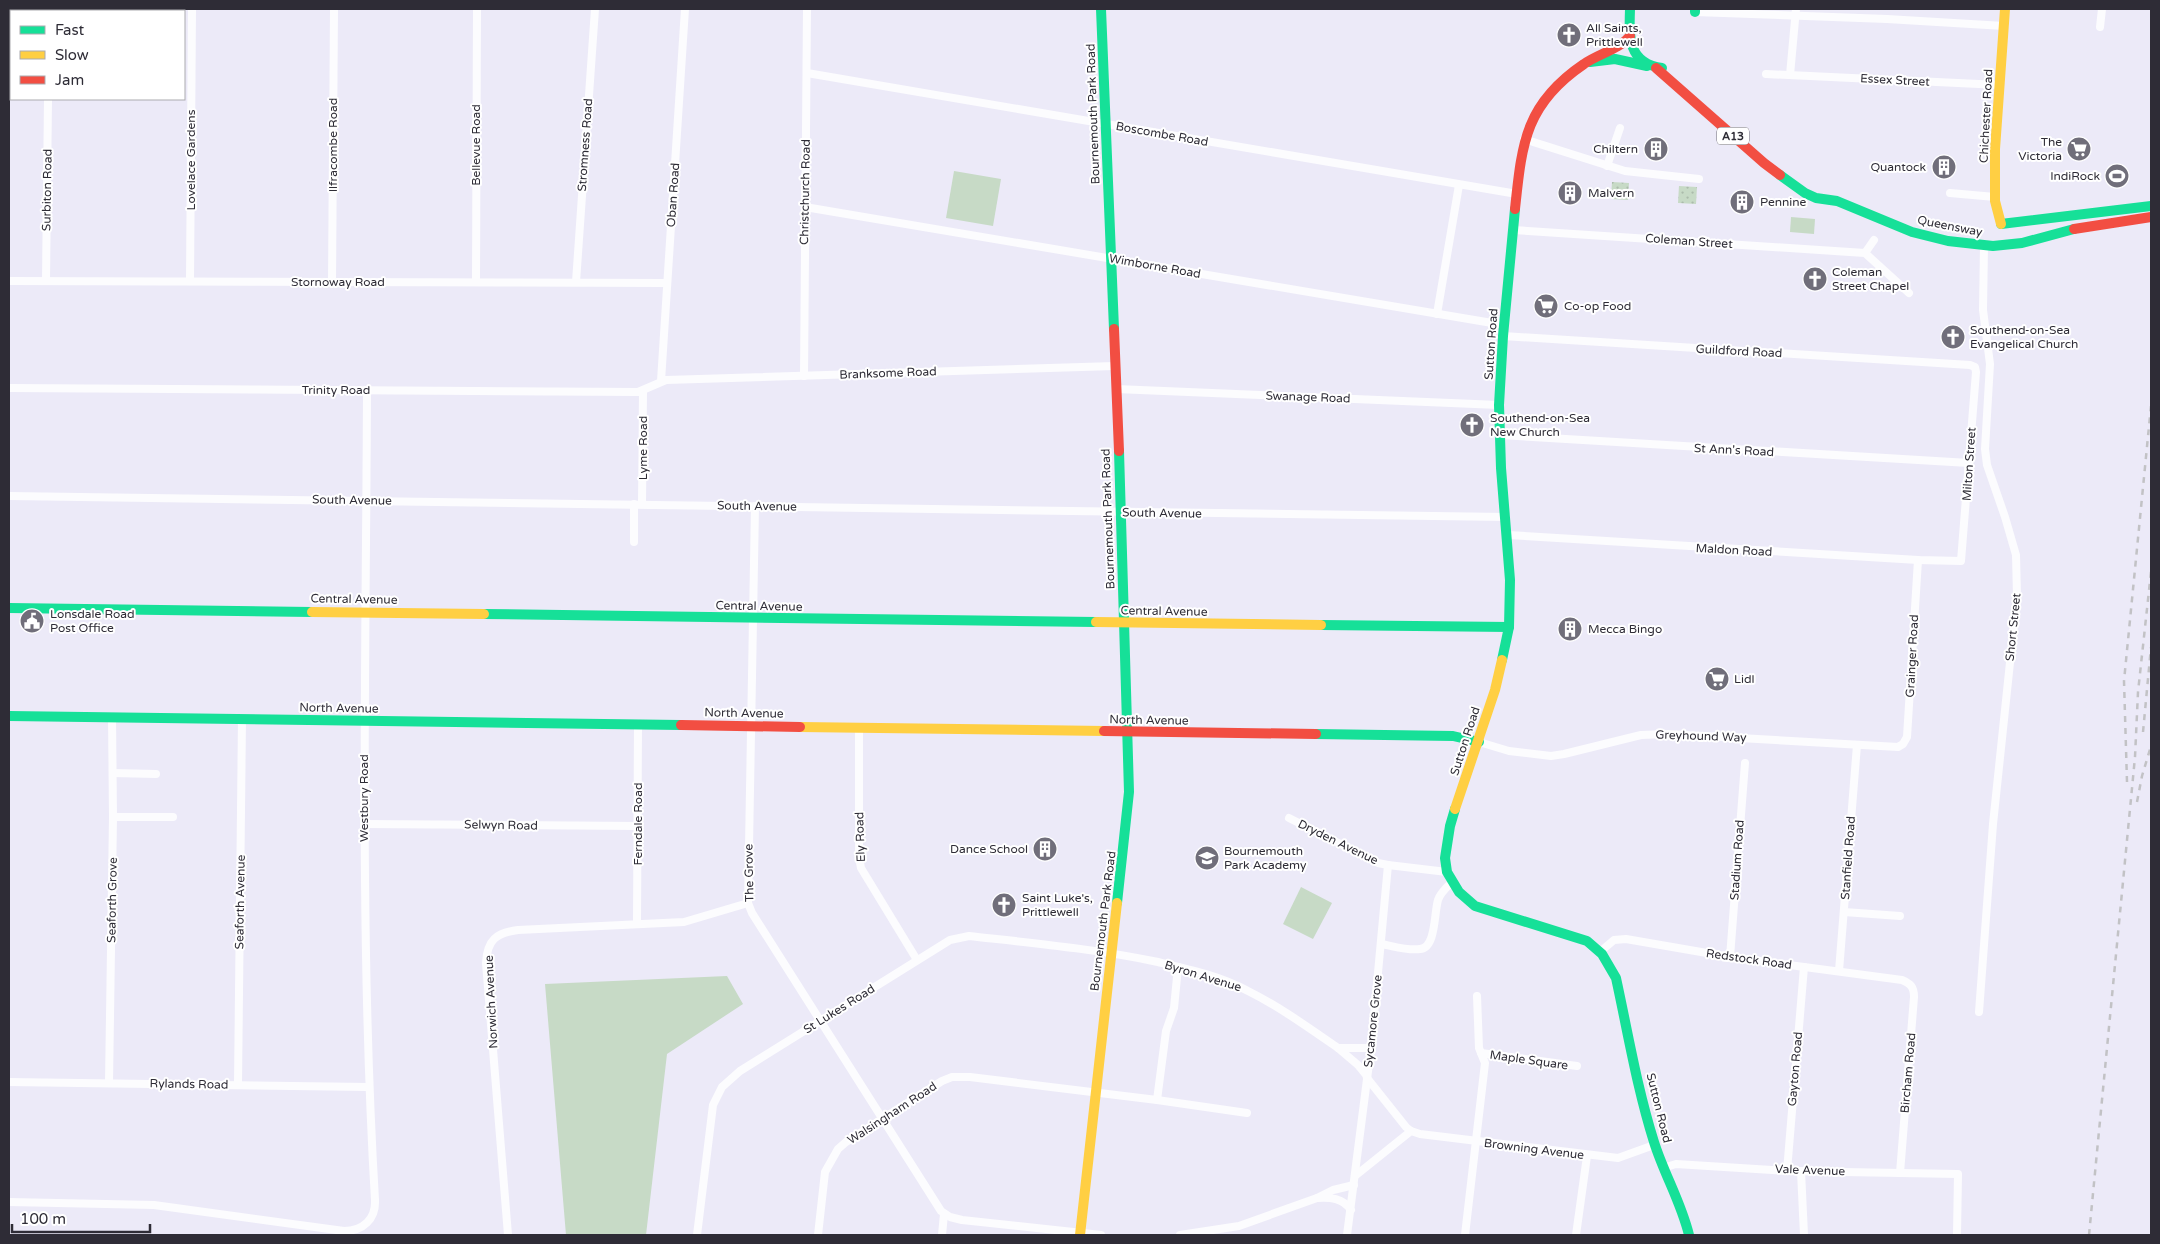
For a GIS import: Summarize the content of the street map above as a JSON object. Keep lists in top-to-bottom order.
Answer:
{
  "streets": {
    "street": [
      "Essex Street",
      "Bournemouth Park Road",
      "Chichester Road",
      "Boscombe Road",
      "A13",
      "Ilfracombe Road",
      "Bellevue Road",
      "Stromness Road",
      "Lovelace Gardens",
      "Surbiton Road",
      "Christchurch Road",
      "Oban Road",
      "Queensway",
      "Coleman Street",
      "Wimborne Road",
      "Stornoway Road",
      "Sutton Road",
      "Guildford Road",
      "Branksome Road",
      "Trinity Road",
      "Swanage Road",
      "Lyme Road",
      "St Ann's Road",
      "Milton Street",
      "South Avenue",
      "Maldon Road",
      "Central Avenue",
      "Short Street",
      "Grainger Road",
      "North Avenue",
      "Greyhound Way",
      "Westbury Road",
      "Ferndale Road",
      "Selwyn Road",
      "Ely Road",
      "Dryden Avenue",
      "Stanfield Road",
      "Stadium Road",
      "The Grove",
      "Seaforth Grove",
      "Seaforth Avenue",
      "Redstock Road",
      "Byron Avenue",
      "Norwich Avenue",
      "St Lukes Road",
      "Sycamore Grove",
      "Maple Square",
      "Gayton Road",
      "Bircham Road",
      "Rylands Road",
      "Walsingham Road",
      "Browning Avenue",
      "Vale Avenue"
    ]
  },
  "crossings": [
    ["Essex Street", "Chichester Road"],
    ["Bournemouth Park Road", "Boscombe Road"],
    ["Bournemouth Park Road", "Wimborne Road"],
    ["Bournemouth Park Road", "Branksome Road"],
    ["Bournemouth Park Road", "Swanage Road"],
    ["Bournemouth Park Road", "South Avenue"],
    ["Bournemouth Park Road", "Central Avenue"],
    ["Bournemouth Park Road", "North Avenue"],
    ["Bournemouth Park Road", "Byron Avenue"],
    ["Bournemouth Park Road", "St Lukes Road"],
    ["Bournemouth Park Road", "Walsingham Road"],
    ["Chichester Road", "Queensway"],
    ["Boscombe Road", "Christchurch Road"],
    ["Boscombe Road", "Sutton Road"],
    ["Ilfracombe Road", "Stornoway Road"],
    ["Bellevue Road", "Stornoway Road"],
    ["Stromness Road", "Stornoway Road"],
    ["Lovelace Gardens", "Stornoway Road"],
    ["Surbiton Road", "Stornoway Road"],
    ["Christchurch Road", "Wimborne Road"],
    ["Christchurch Road", "Branksome Road"],
    ["Oban Road", "Stornoway Road"],
    ["Oban Road", "Branksome Road"],
    ["Oban Road", "Trinity Road"],
    ["Queensway", "Sutton Road"],
    ["Queensway", "Short Street"],
    ["Coleman Street", "Sutton Road"],
    ["Wimborne Road", "Sutton Road"],
    ["Sutton Road", "Guildford Road"],
    ["Sutton Road", "Swanage Road"],
    ["Sutton Road", "St Ann's Road"],
    ["Sutton Road", "South Avenue"],
    ["Sutton Road", "Maldon Road"],
    ["Sutton Road", "Central Avenue"],
    ["Sutton Road", "North Avenue"],
    ["Sutton Road", "Greyhound Way"],
    ["Sutton Road", "Redstock Road"],
    ["Sutton Road", "Browning Avenue"],
    ["Sutton Road", "Vale Avenue"],
    ["Guildford Road", "Milton Street"],
    ["Branksome Road", "Trinity Road"],
    ["Trinity Road", "Lyme Road"],
    ["Trinity Road", "Westbury Road"],
    ["Lyme Road", "South Avenue"],
    ["St Ann's Road", "Milton Street"],
    ["Milton Street", "Maldon Road"],
    ["South Avenue", "Westbury Road"],
    ["South Avenue", "The Grove"],
    ["Maldon Road", "Grainger Road"],
    ["Central Avenue", "Westbury Road"],
    ["Central Avenue", "The Grove"],
    ["Grainger Road", "Greyhound Way"],
    ["North Avenue", "Greyhound Way"],
    ["North Avenue", "Westbury Road"],
    ["North Avenue", "Ferndale Road"],
    ["North Avenue", "Ely Road"],
    ["North Avenue", "The Grove"],
    ["North Avenue", "Seaforth Grove"],
    ["North Avenue", "Seaforth Avenue"],
    ["Greyhound Way", "Stanfield Road"],
    ["Westbury Road", "Selwyn Road"],
    ["Westbury Road", "Rylands Road"],
    ["Ferndale Road", "Selwyn Road"],
    ["Ferndale Road", "Norwich Avenue"],
    ["Ely Road", "St Lukes Road"],
    ["Dryden Avenue", "Sycamore Grove"],
    ["Stanfield Road", "Redstock Road"],
    ["Stadium Road", "Redstock Road"],
    ["The Grove", "Norwich Avenue"],
    ["The Grove", "St Lukes Road"],
    ["The Grove", "Walsingham Road"],
    ["Seaforth Grove", "Rylands Road"],
    ["Seaforth Avenue", "Rylands Road"],
    ["Redstock Road", "Gayton Road"],
    ["Redstock Road", "Bircham Road"],
    ["Byron Avenue", "St Lukes Road"],
    ["Byron Avenue", "Sycamore Grove"],
    ["Maple Square", "Browning Avenue"],
    ["Gayton Road", "Vale Avenue"],
    ["Bircham Road", "Vale Avenue"]
  ],
  "places": {
    "church": [
      "All Saints, Prittlewell",
      "Coleman Street Chapel",
      "Southend-on-Sea Evangelical Church",
      "Southend-on-Sea New Church",
      "Saint Luke's, Prittlewell"
    ],
    "building": [
      "Chiltern",
      "Quantock",
      "Malvern",
      "Pennine",
      "Mecca Bingo",
      "Dance School"
    ],
    "supermarket": ["The Victoria", "Co-op Food", "Lidl"],
    "sports": ["IndiRock"],
    "public building": ["Lonsdale Road Post Office"],
    "school or university": ["Bournemouth Park Academy"]
  },
  "legend": ["Fast", "Slow", "Jam"],
  "scale_bar": "100 m"
}
